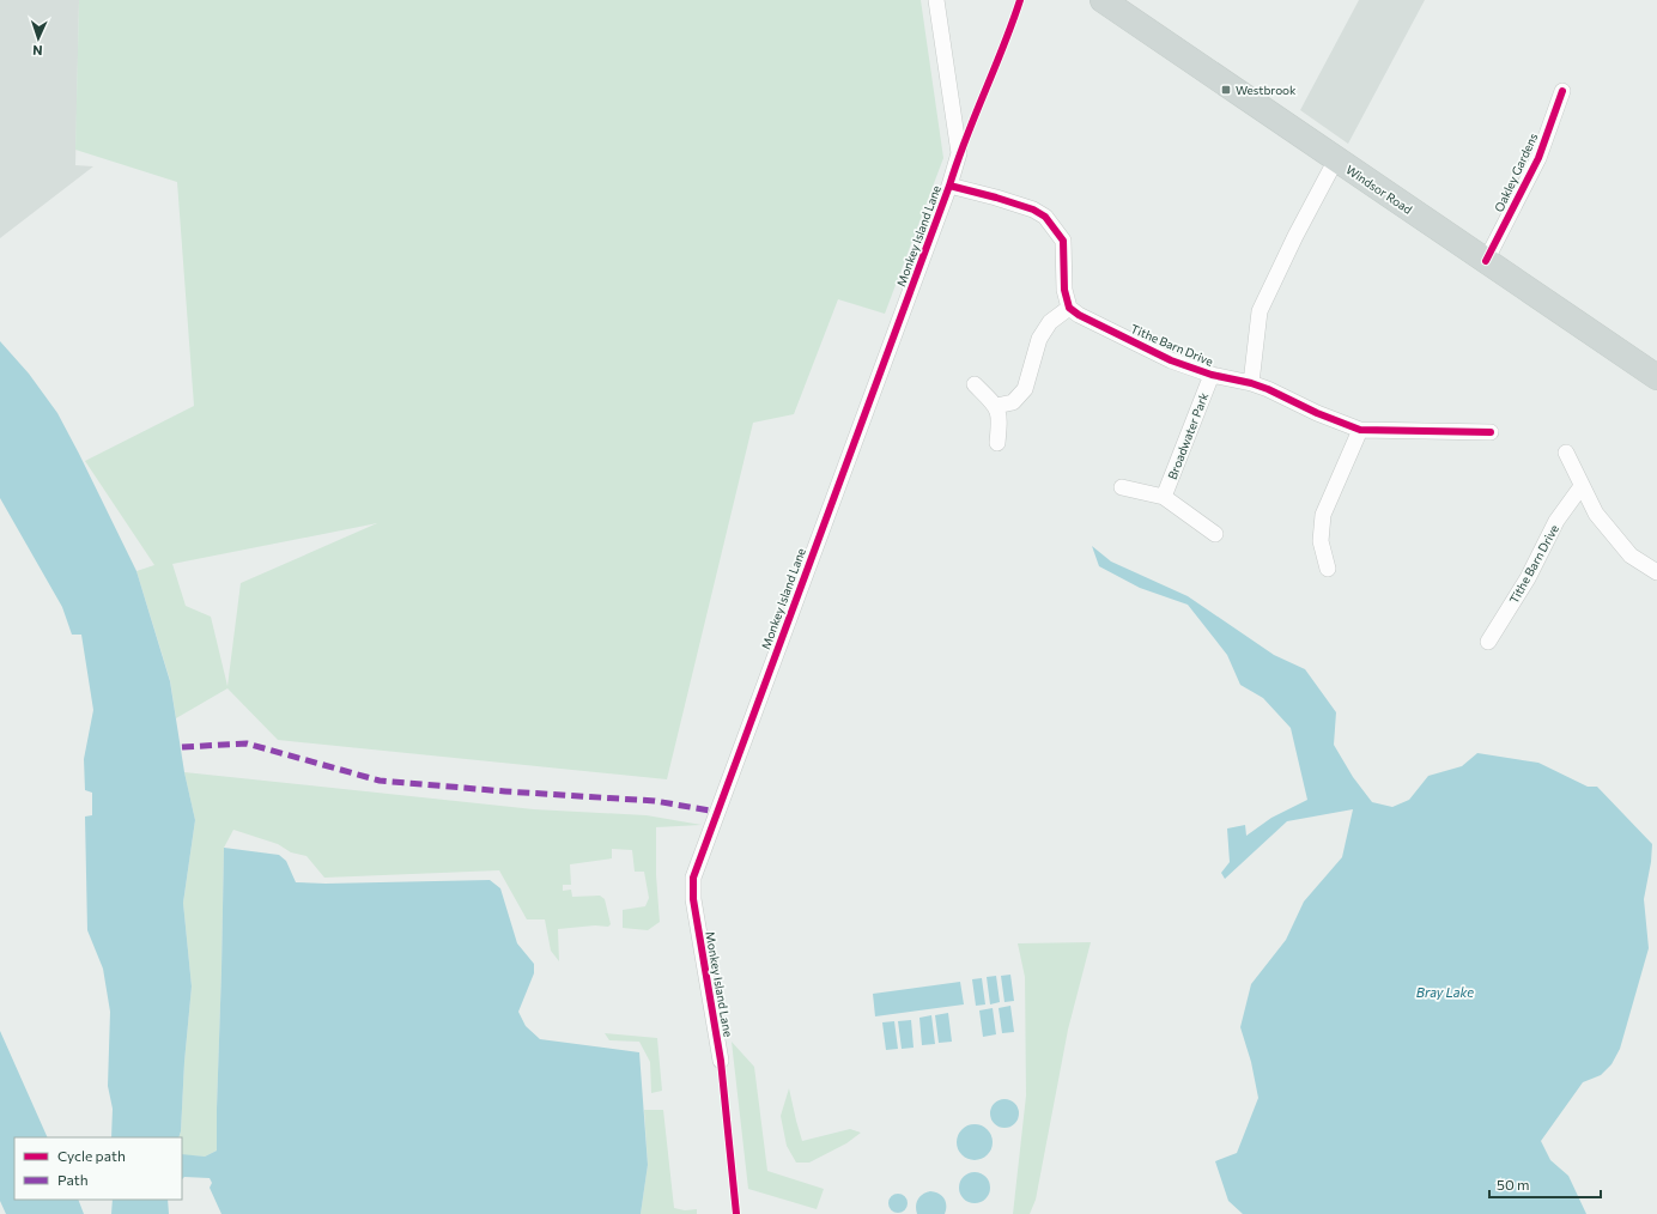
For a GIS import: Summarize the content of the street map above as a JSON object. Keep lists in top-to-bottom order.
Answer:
{
  "streets": {
    "main road": ["Windsor Road"],
    "street": [
      "Oakley Gardens",
      "Monkey Island Lane",
      "Tithe Barn Drive",
      "Broadwater Park"
    ]
  },
  "crossings": [
    ["Oakley Gardens", "Windsor Road"],
    ["Tithe Barn Drive", "Broadwater Park"]
  ],
  "water": ["Bray Lake"],
  "places": {
    "transit": ["Westbrook"]
  },
  "legend": ["Cycle path", "Path"],
  "scale_bar": "50 m",
  "north": "bottom"
}
